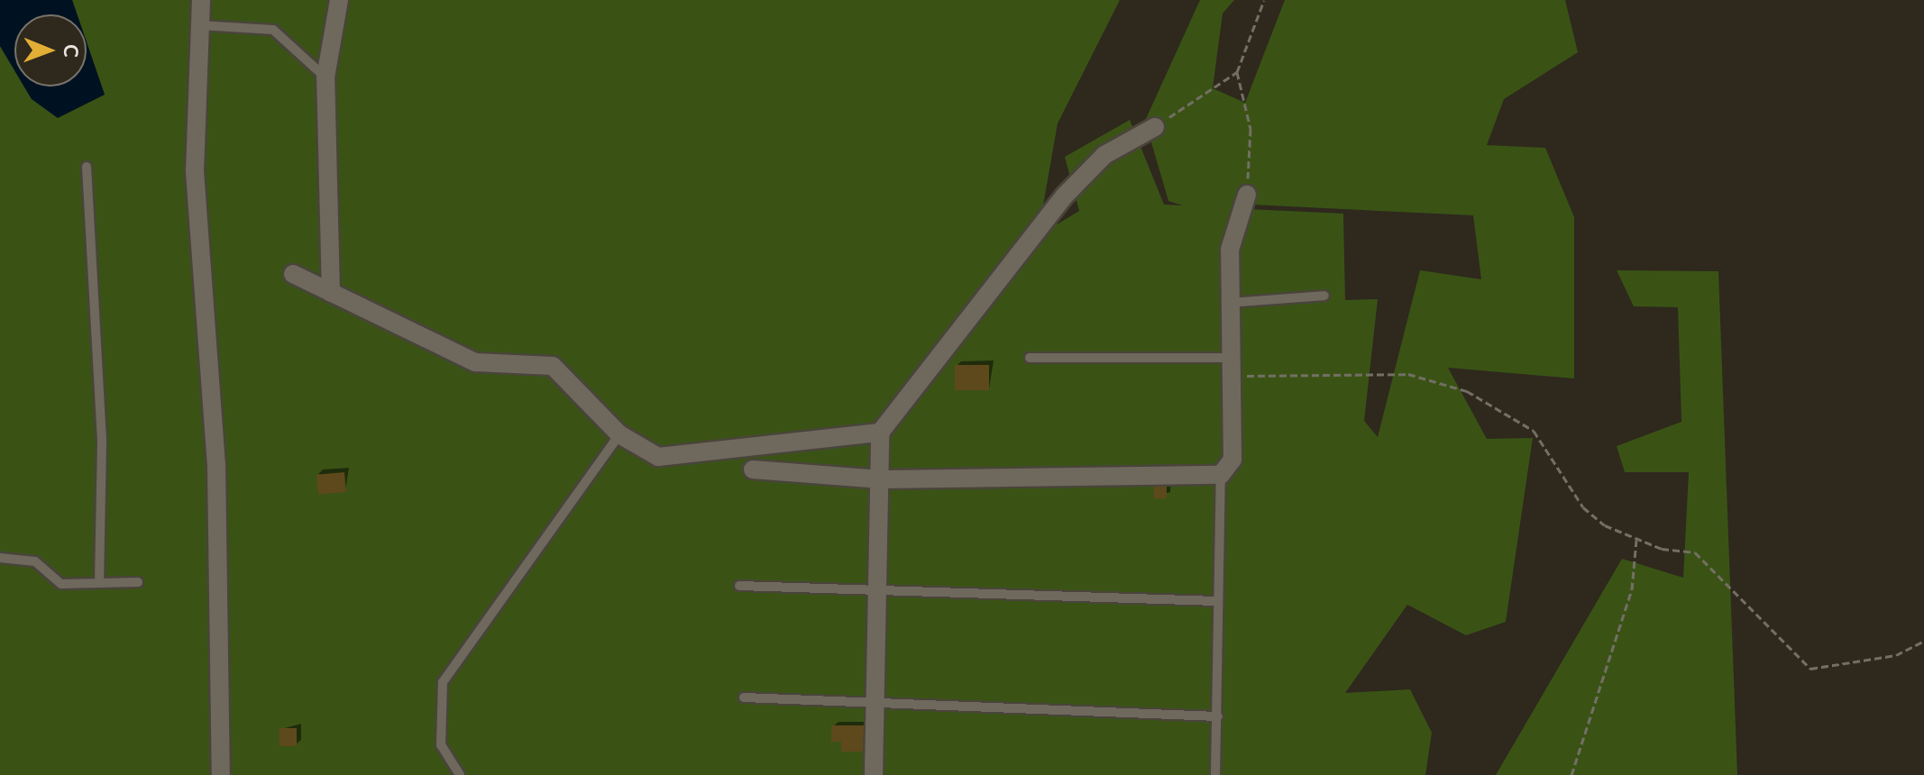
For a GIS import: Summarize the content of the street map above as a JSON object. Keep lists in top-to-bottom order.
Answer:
{
  "north": "right"
}
